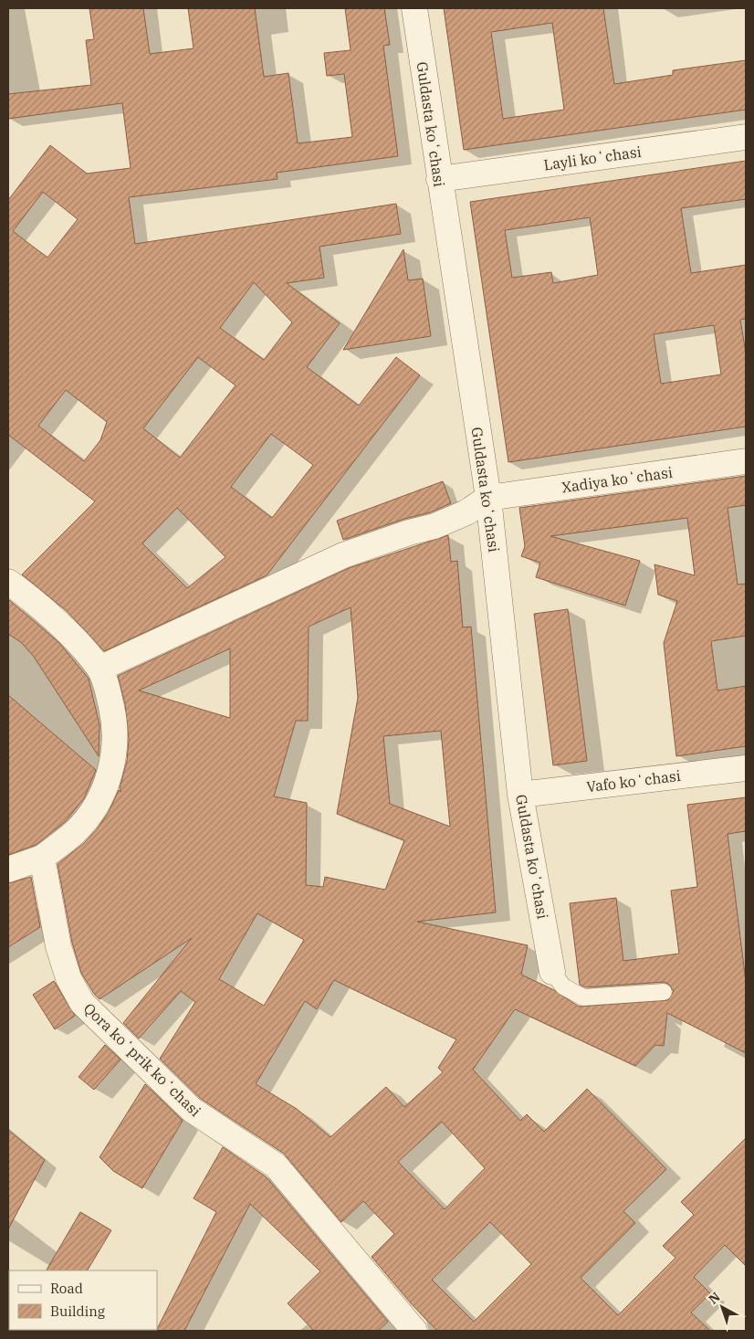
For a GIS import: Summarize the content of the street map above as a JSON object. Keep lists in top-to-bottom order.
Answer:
{
  "streets": {
    "street": [
      "Guldasta koʻchasi",
      "Layli koʻchasi",
      "Xadiya koʻchasi",
      "Vafo koʻchasi",
      "Qora koʻprik koʻchasi"
    ]
  },
  "crossings": [
    ["Guldasta koʻchasi", "Layli koʻchasi"],
    ["Guldasta koʻchasi", "Xadiya koʻchasi"],
    ["Guldasta koʻchasi", "Vafo koʻchasi"]
  ],
  "legend": ["Road", "Building"],
  "north": "top left"
}
